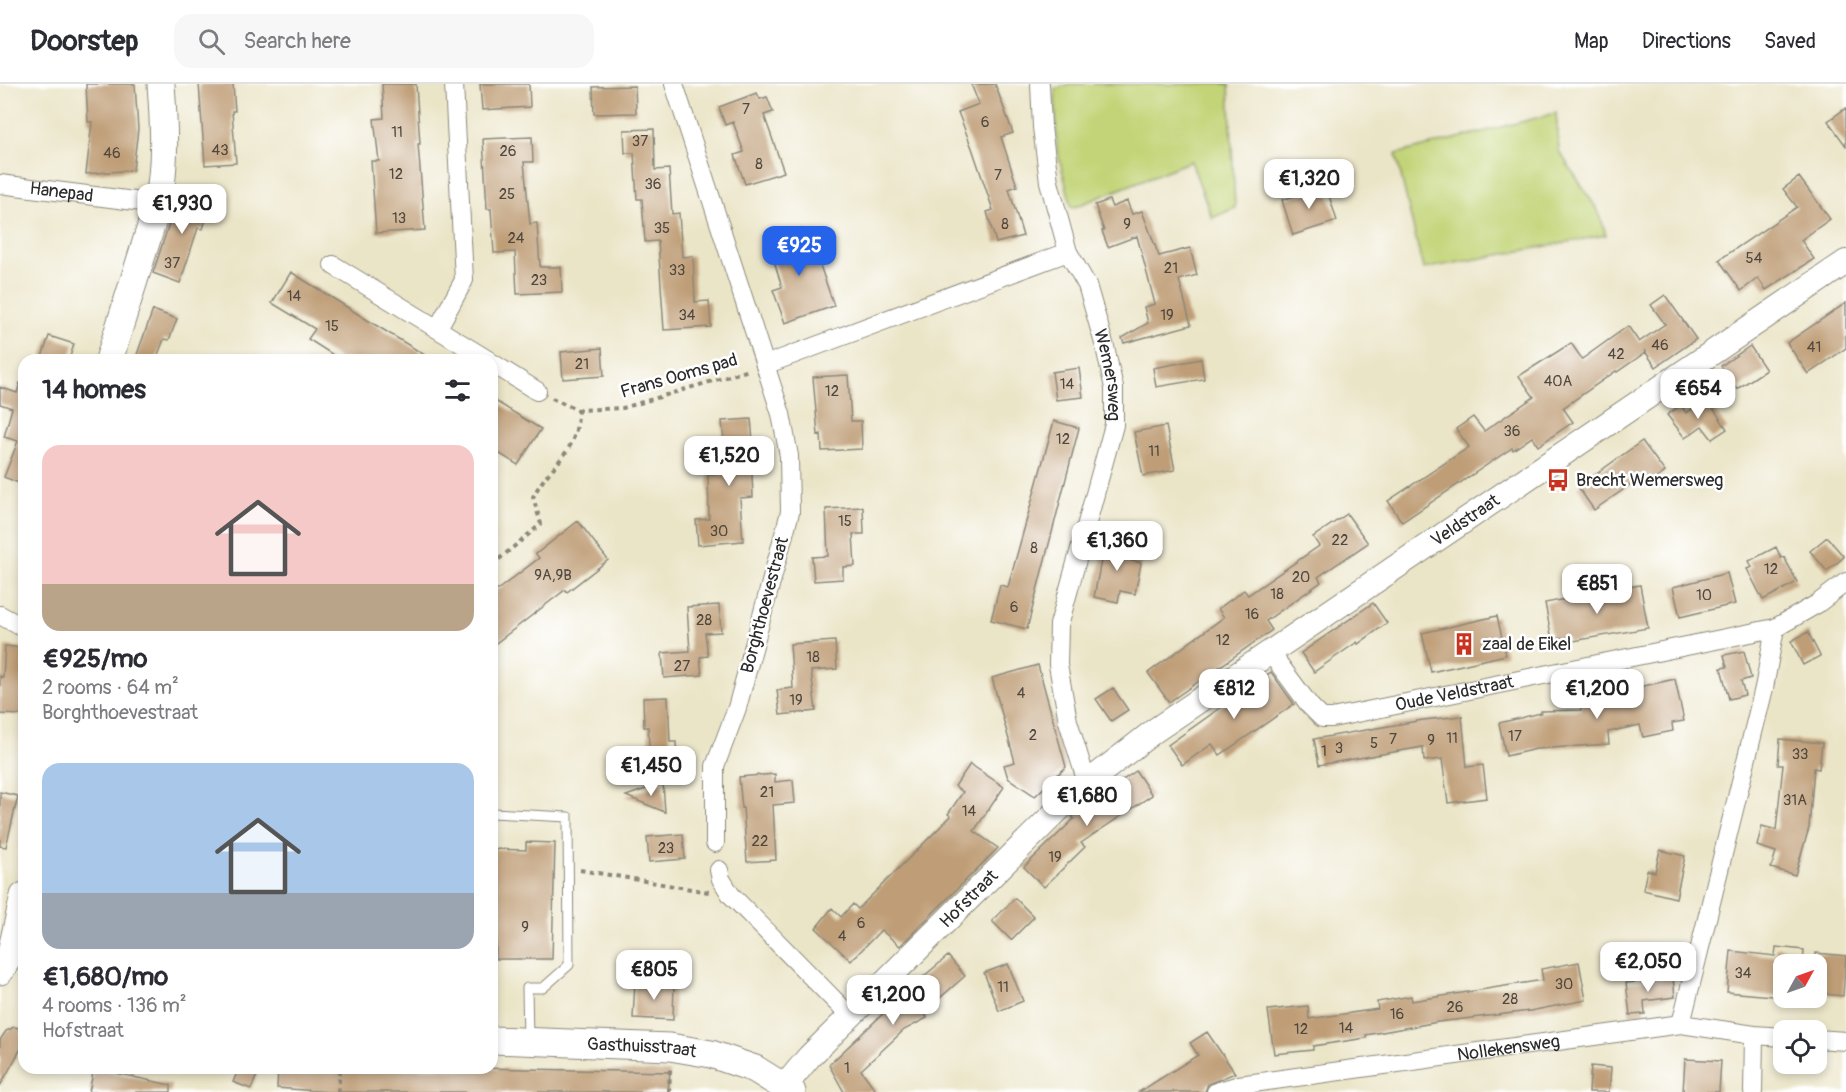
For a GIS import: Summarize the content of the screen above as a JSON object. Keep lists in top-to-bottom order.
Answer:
{
  "streets": {
    "main road": ["Gasthuisstraat"],
    "street": [
      "Hanepad",
      "Wemersweg",
      "Veldstraat",
      "Borghthoevestraat",
      "Oude Veldstraat",
      "Hofstraat",
      "Nollekensweg"
    ],
    "path": ["Frans Ooms pad"]
  },
  "crossings": [
    ["Wemersweg", "Veldstraat"],
    ["Wemersweg", "Hofstraat"],
    ["Frans Ooms pad", "Borghthoevestraat"],
    ["Veldstraat", "Oude Veldstraat"],
    ["Veldstraat", "Hofstraat"],
    ["Hofstraat", "Gasthuisstraat"]
  ],
  "places": {
    "bus stop": ["Brecht Wemersweg"],
    "building": ["zaal de Eikel"]
  },
  "house_numbers": [
    "7",
    "6",
    "11",
    "37",
    "43",
    "26",
    "46",
    "8",
    "12",
    "7",
    "36",
    "25",
    "13",
    "8",
    "9",
    "35",
    "24",
    "54",
    "37",
    "21",
    "33",
    "23",
    "14",
    "34",
    "19",
    "15",
    "46",
    "41",
    "42",
    "21",
    "40A",
    "14",
    "12",
    "36",
    "12",
    "11",
    "15",
    "30",
    "22",
    "8",
    "12",
    "9A,9B",
    "20",
    "18",
    "10",
    "6",
    "16",
    "28",
    "12",
    "18",
    "27",
    "4",
    "19",
    "2",
    "17",
    "11",
    "7",
    "9",
    "5",
    "3",
    "1",
    "33",
    "21",
    "31A",
    "14",
    "22",
    "23",
    "19",
    "6",
    "9",
    "4",
    "34",
    "30",
    "11",
    "28",
    "26",
    "16",
    "14",
    "12",
    "1"
  ],
  "north": "top right",
  "page": {
    "header": "Doorstep",
    "search": "Search here",
    "nav": ["Map", "Directions", "Saved"],
    "price": [
      "€1,320",
      "€1,930",
      "€925",
      "€654",
      "€1,520",
      "€1,360",
      "€851",
      "€812",
      "€1,200",
      "€1,450",
      "€1,680",
      "€2,050",
      "€805",
      "€1,200"
    ],
    "heading": "14 homes",
    "list": [
      {
        "name": "€925/mo",
        "note": "2 rooms · 64 m² · Borghthoevestraat"
      },
      {
        "name": "€1,680/mo",
        "note": "4 rooms · 136 m² · Hofstraat"
      }
    ]
  }
}
